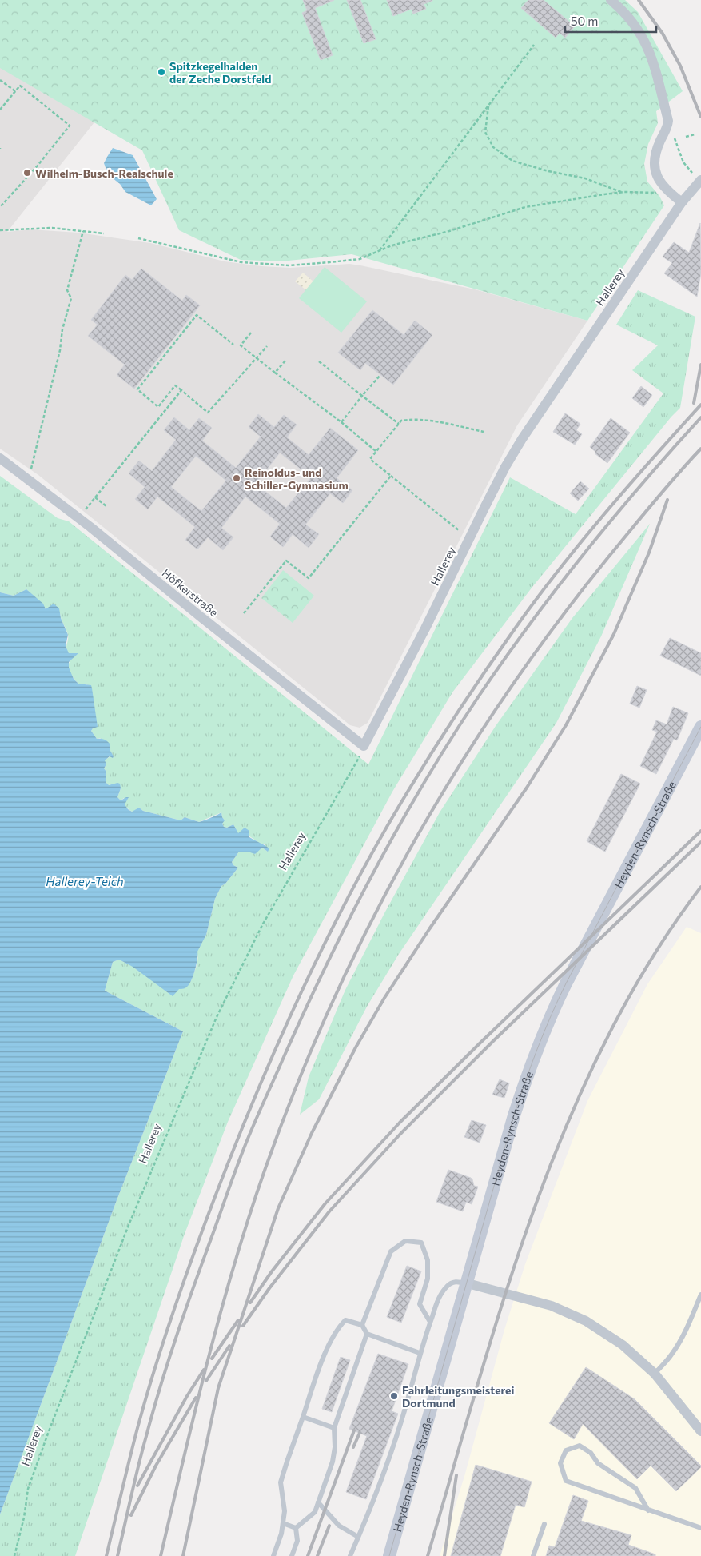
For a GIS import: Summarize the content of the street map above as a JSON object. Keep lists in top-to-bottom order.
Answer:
{
  "streets": {
    "main road": ["Heyden-Rynsch-Straße"],
    "street": ["Hallerey", "Höfkerstraße"]
  },
  "crossings": [
    ["Hallerey", "Höfkerstraße"]
  ],
  "water": ["Hallerey-Teich"],
  "places": [
    "Spitzkegelhalden der Zeche Dorstfeld",
    "Wilhelm-Busch-Realschule",
    "Reinoldus- und Schiller-Gymnasium",
    "Fahrleitungsmeisterei Dortmund"
  ],
  "scale_bar": "50 m"
}
